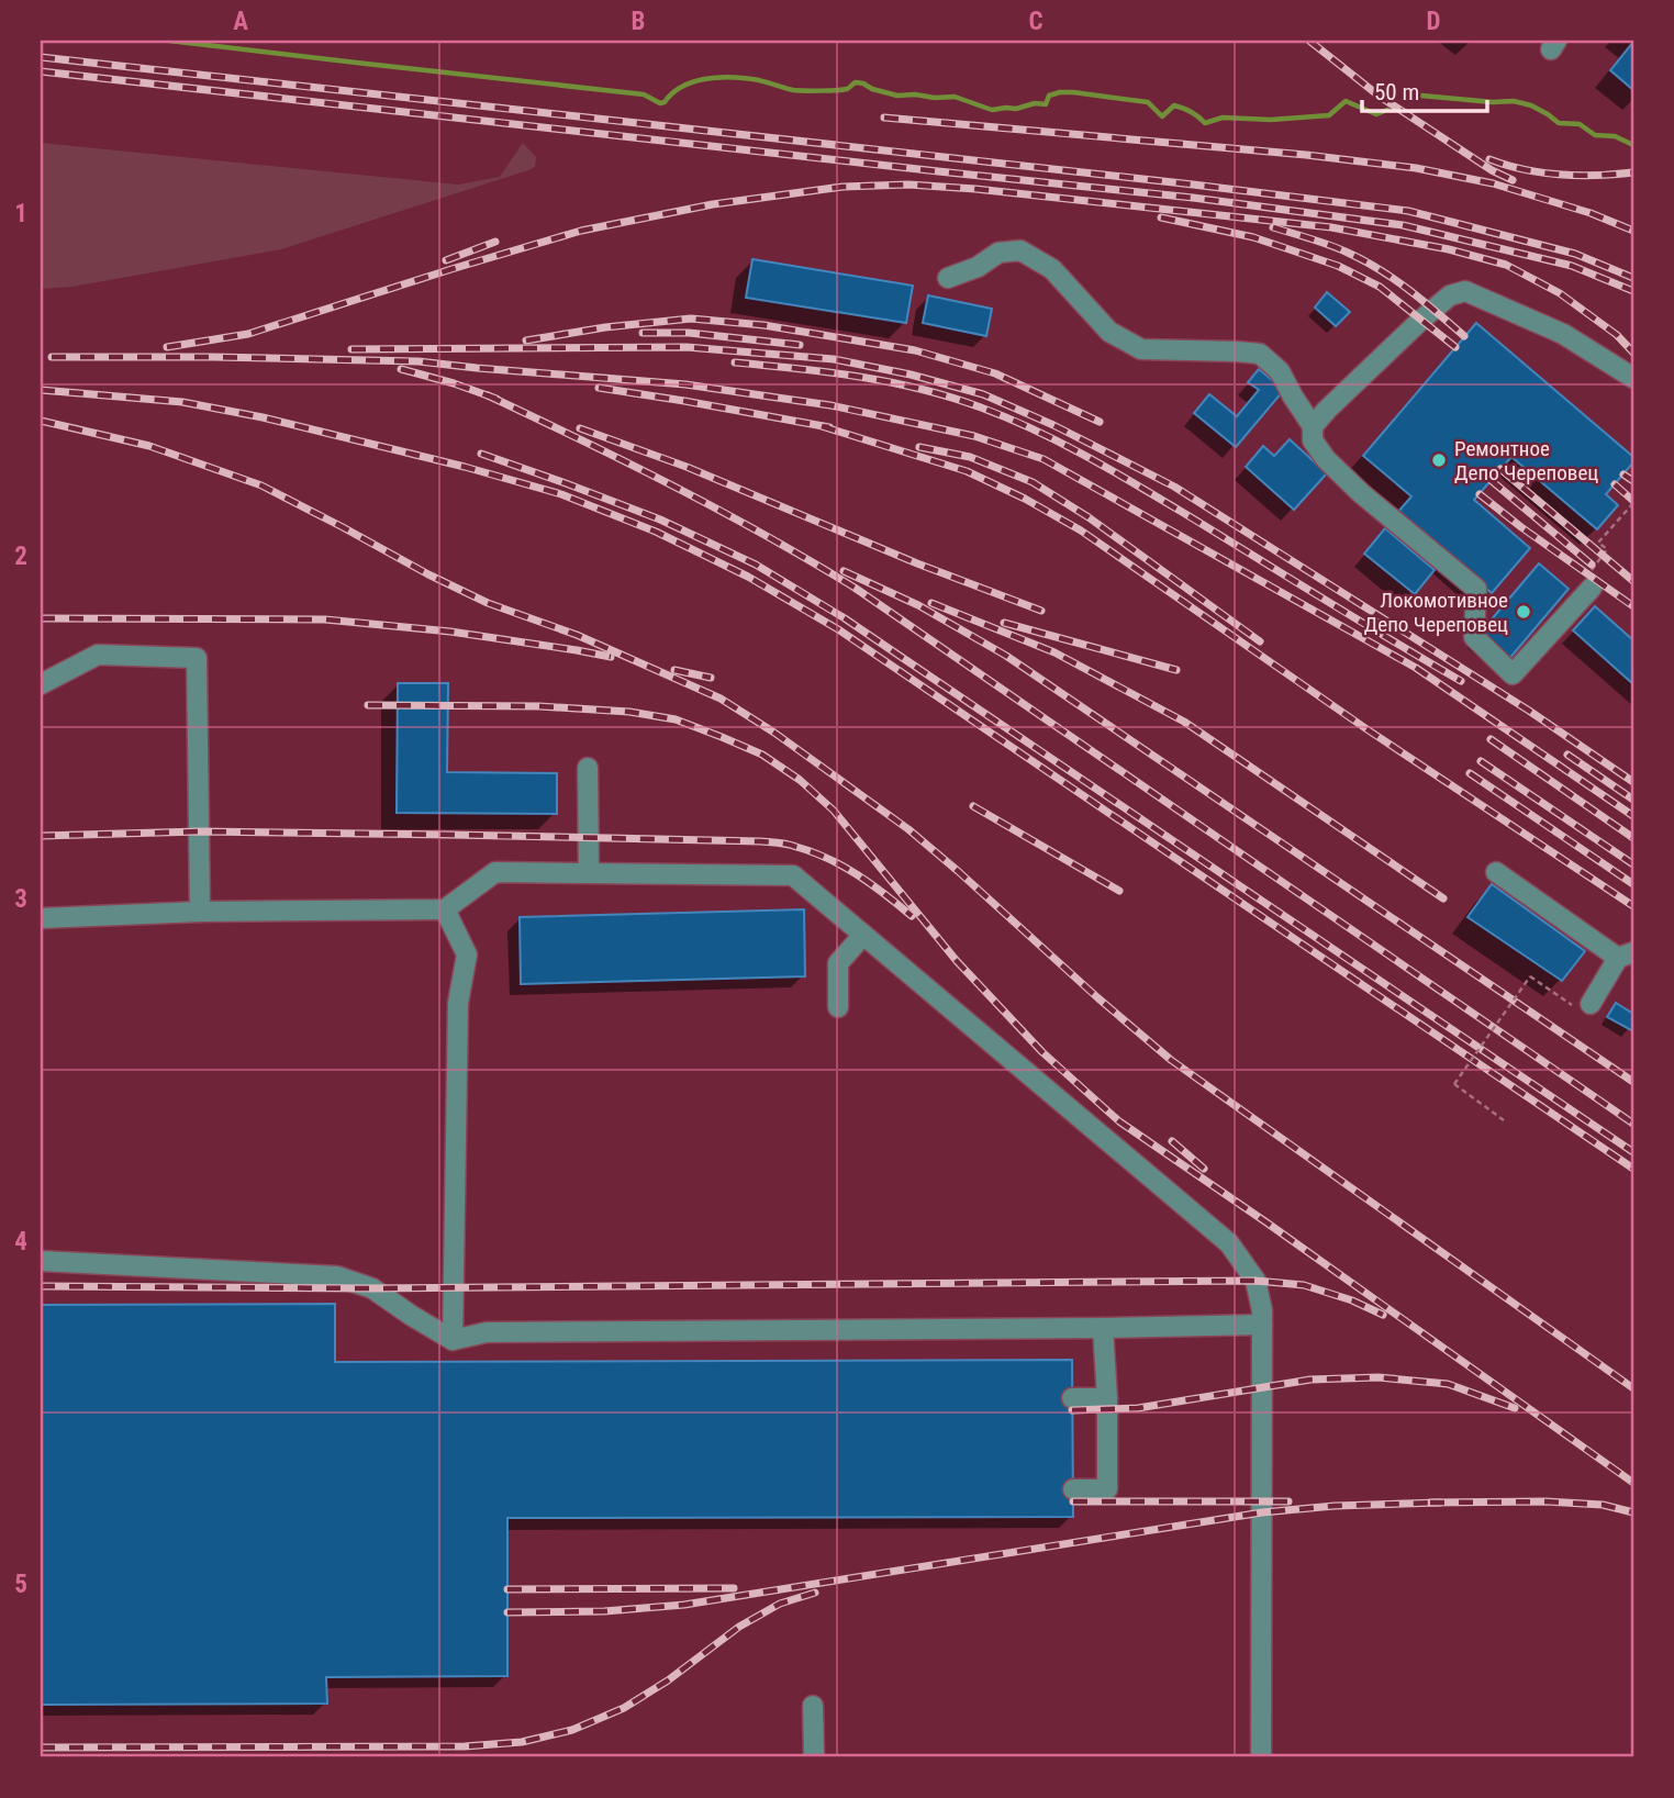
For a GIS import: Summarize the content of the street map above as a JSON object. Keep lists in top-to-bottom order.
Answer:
{
  "places": ["Ремонтное Депо Череповец", "Локомотивное Депо Череповец"],
  "scale_bar": "50 m",
  "grid": {
    "columns": [
      "A",
      "B",
      "C",
      "D"
    ],
    "rows": [
      "1",
      "2",
      "3",
      "4",
      "5"
    ]
  }
}
